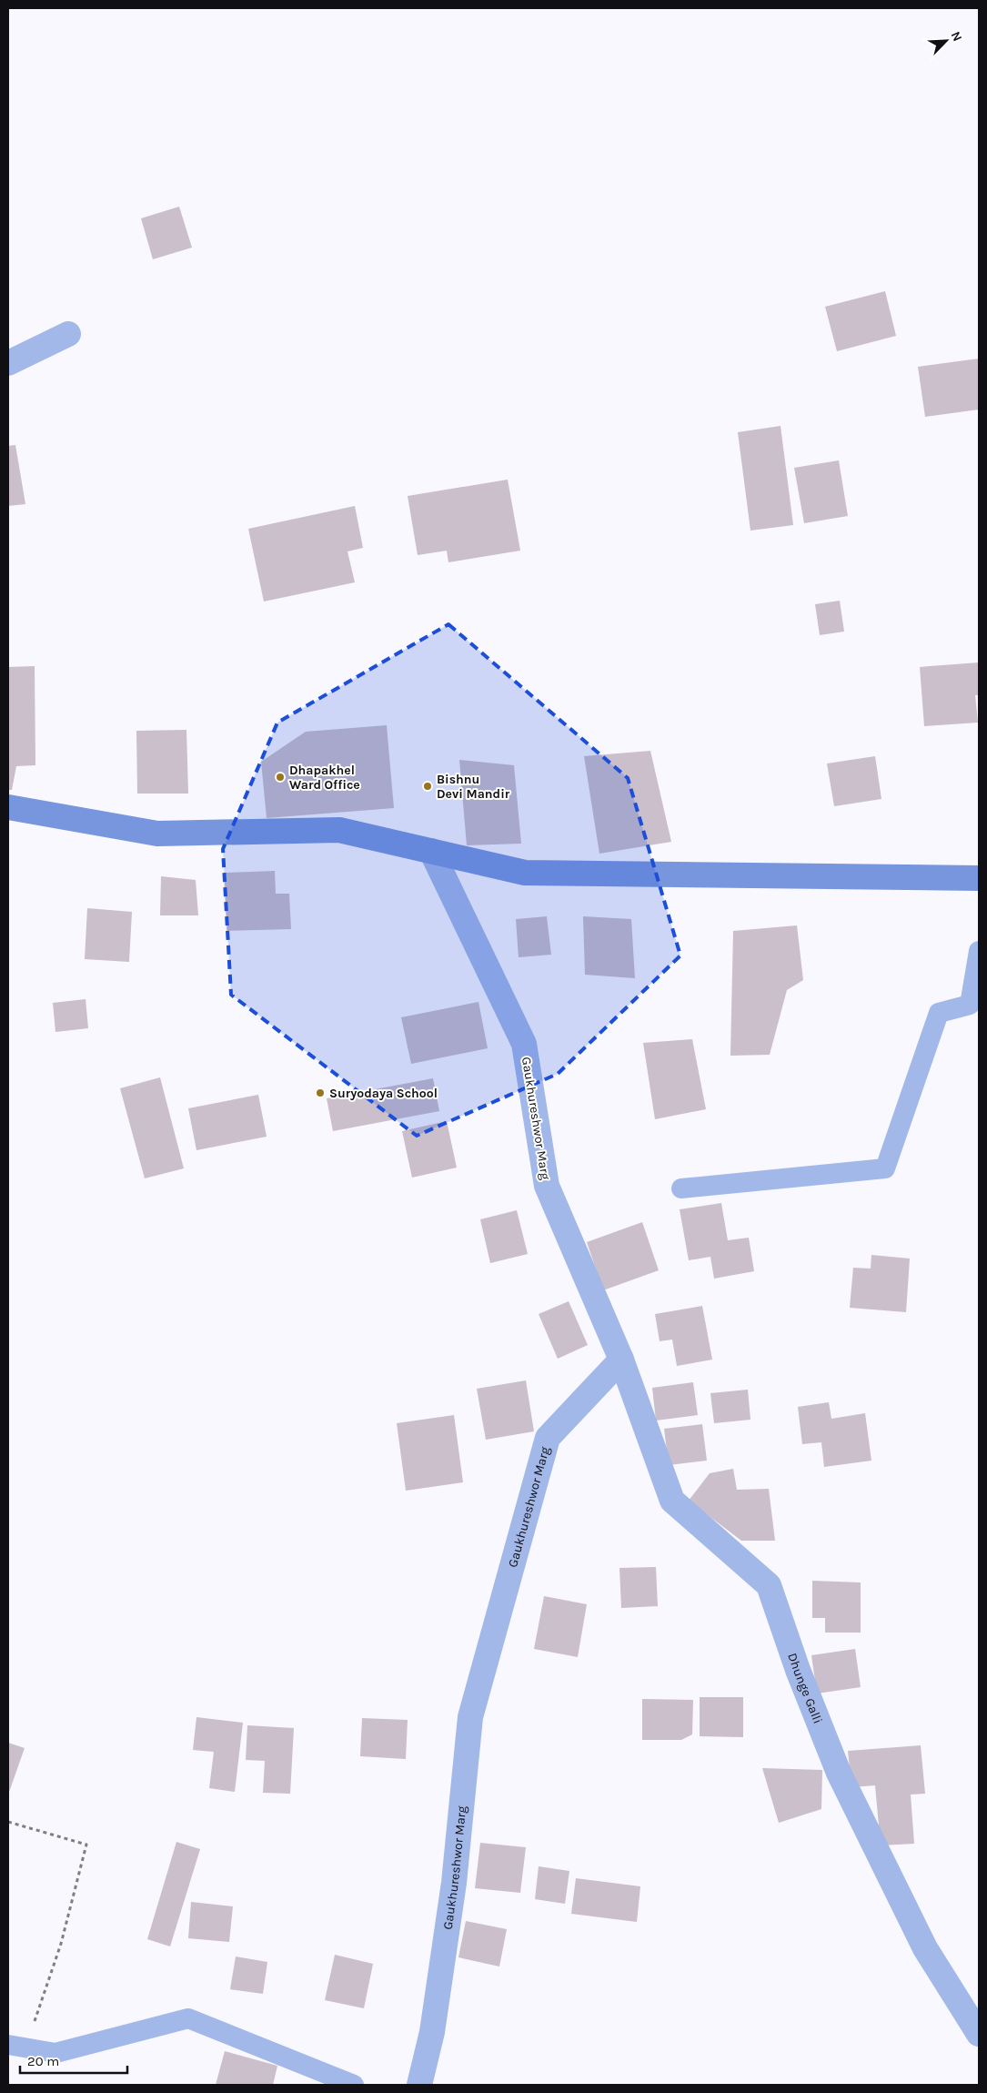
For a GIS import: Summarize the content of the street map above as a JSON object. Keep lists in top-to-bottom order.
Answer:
{
  "streets": {
    "street": ["Gaukhureshwor Marg", "Dhunge Galli"]
  },
  "crossings": [
    ["Gaukhureshwor Marg", "Dhunge Galli"]
  ],
  "places": ["Dhapakhel Ward Office", "Bishnu Devi Mandir", "Suryodaya School"],
  "scale_bar": "20 m",
  "north": "top right"
}
